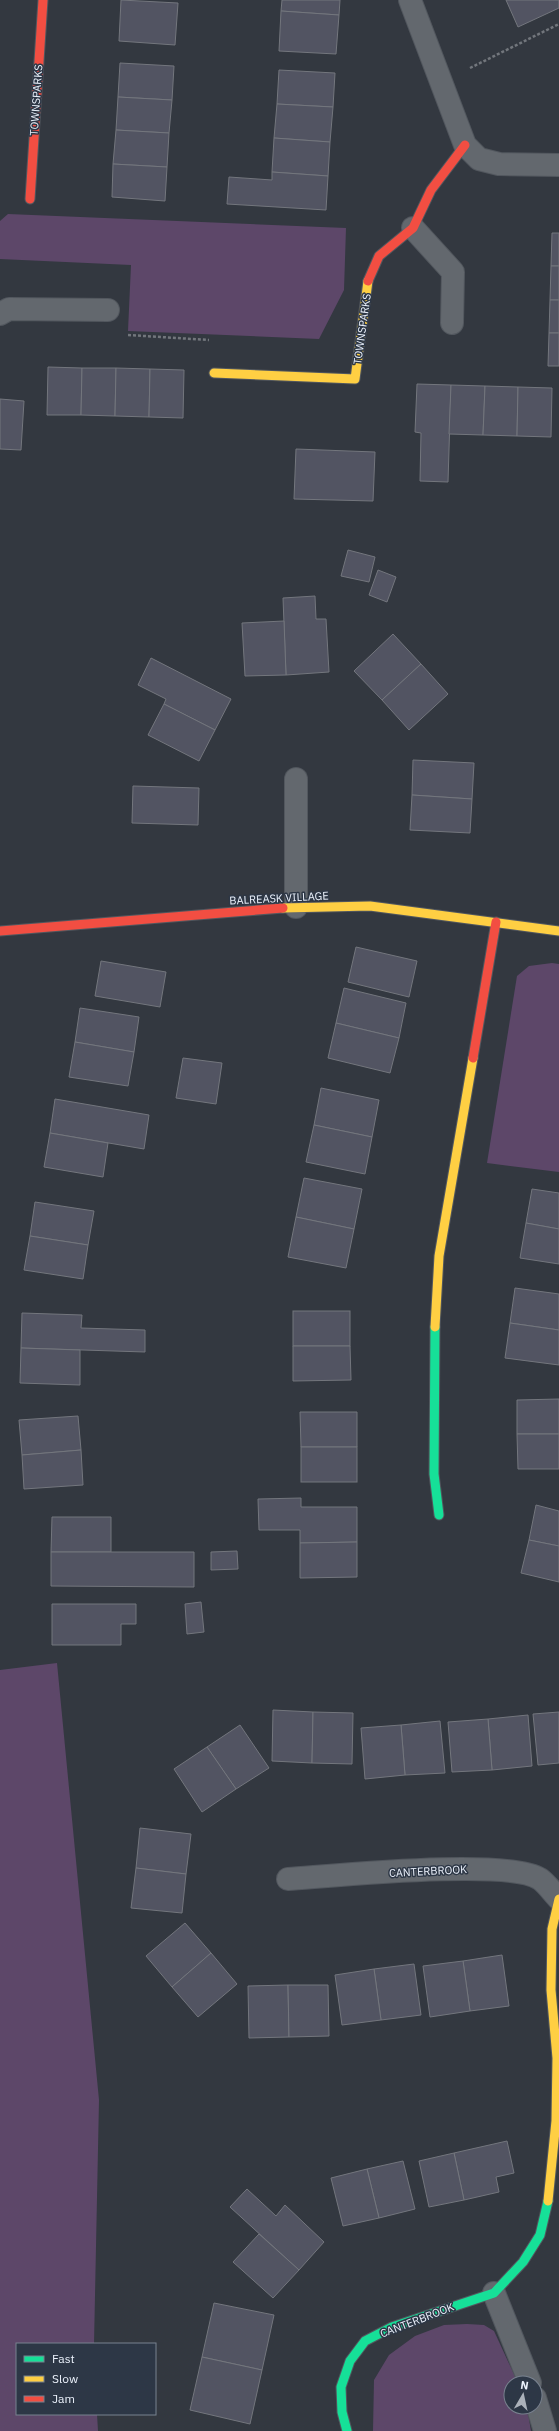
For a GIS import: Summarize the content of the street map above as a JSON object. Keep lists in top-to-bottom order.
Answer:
{
  "streets": {
    "street": ["TOWNSPARKS", "BALREASK VILLAGE", "CANTERBROOK"]
  },
  "legend": ["Fast", "Slow", "Jam"],
  "north": "top"
}
